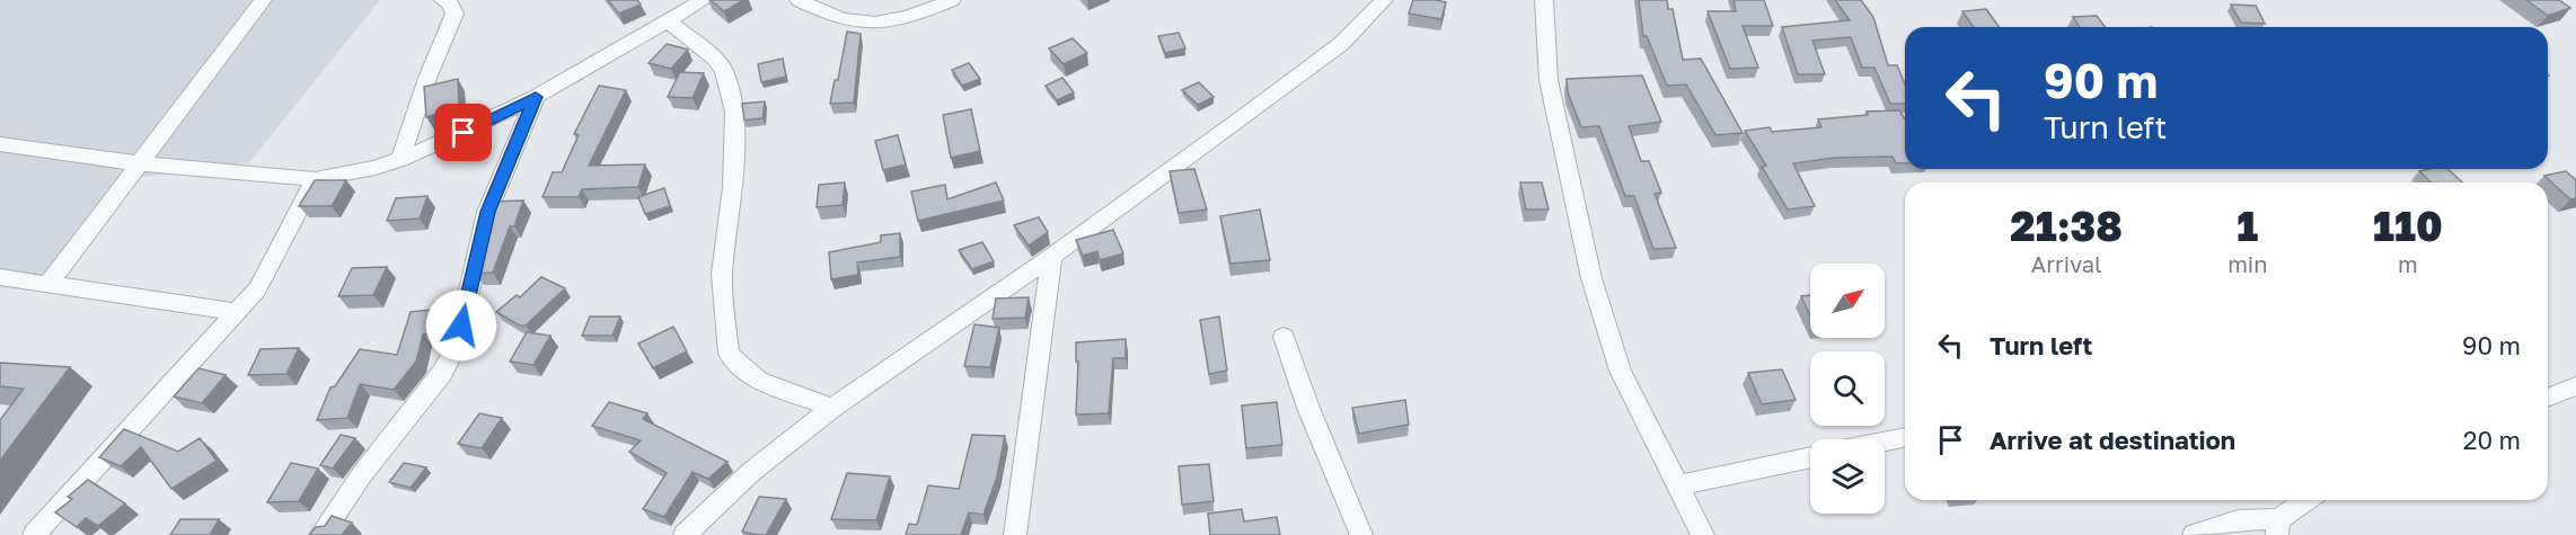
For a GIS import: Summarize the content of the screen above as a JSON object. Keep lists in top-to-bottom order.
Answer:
{
  "north": "top right",
  "page": {
    "turn": ["90 m", "Turn left"],
    "eta": [
      "21:38",
      "Arrival",
      "1",
      "min",
      "110",
      "m"
    ],
    "list": [
      {
        "name": "Turn left",
        "value": "90 m"
      },
      {
        "name": "Arrive at destination",
        "value": "20 m"
      }
    ]
  }
}
